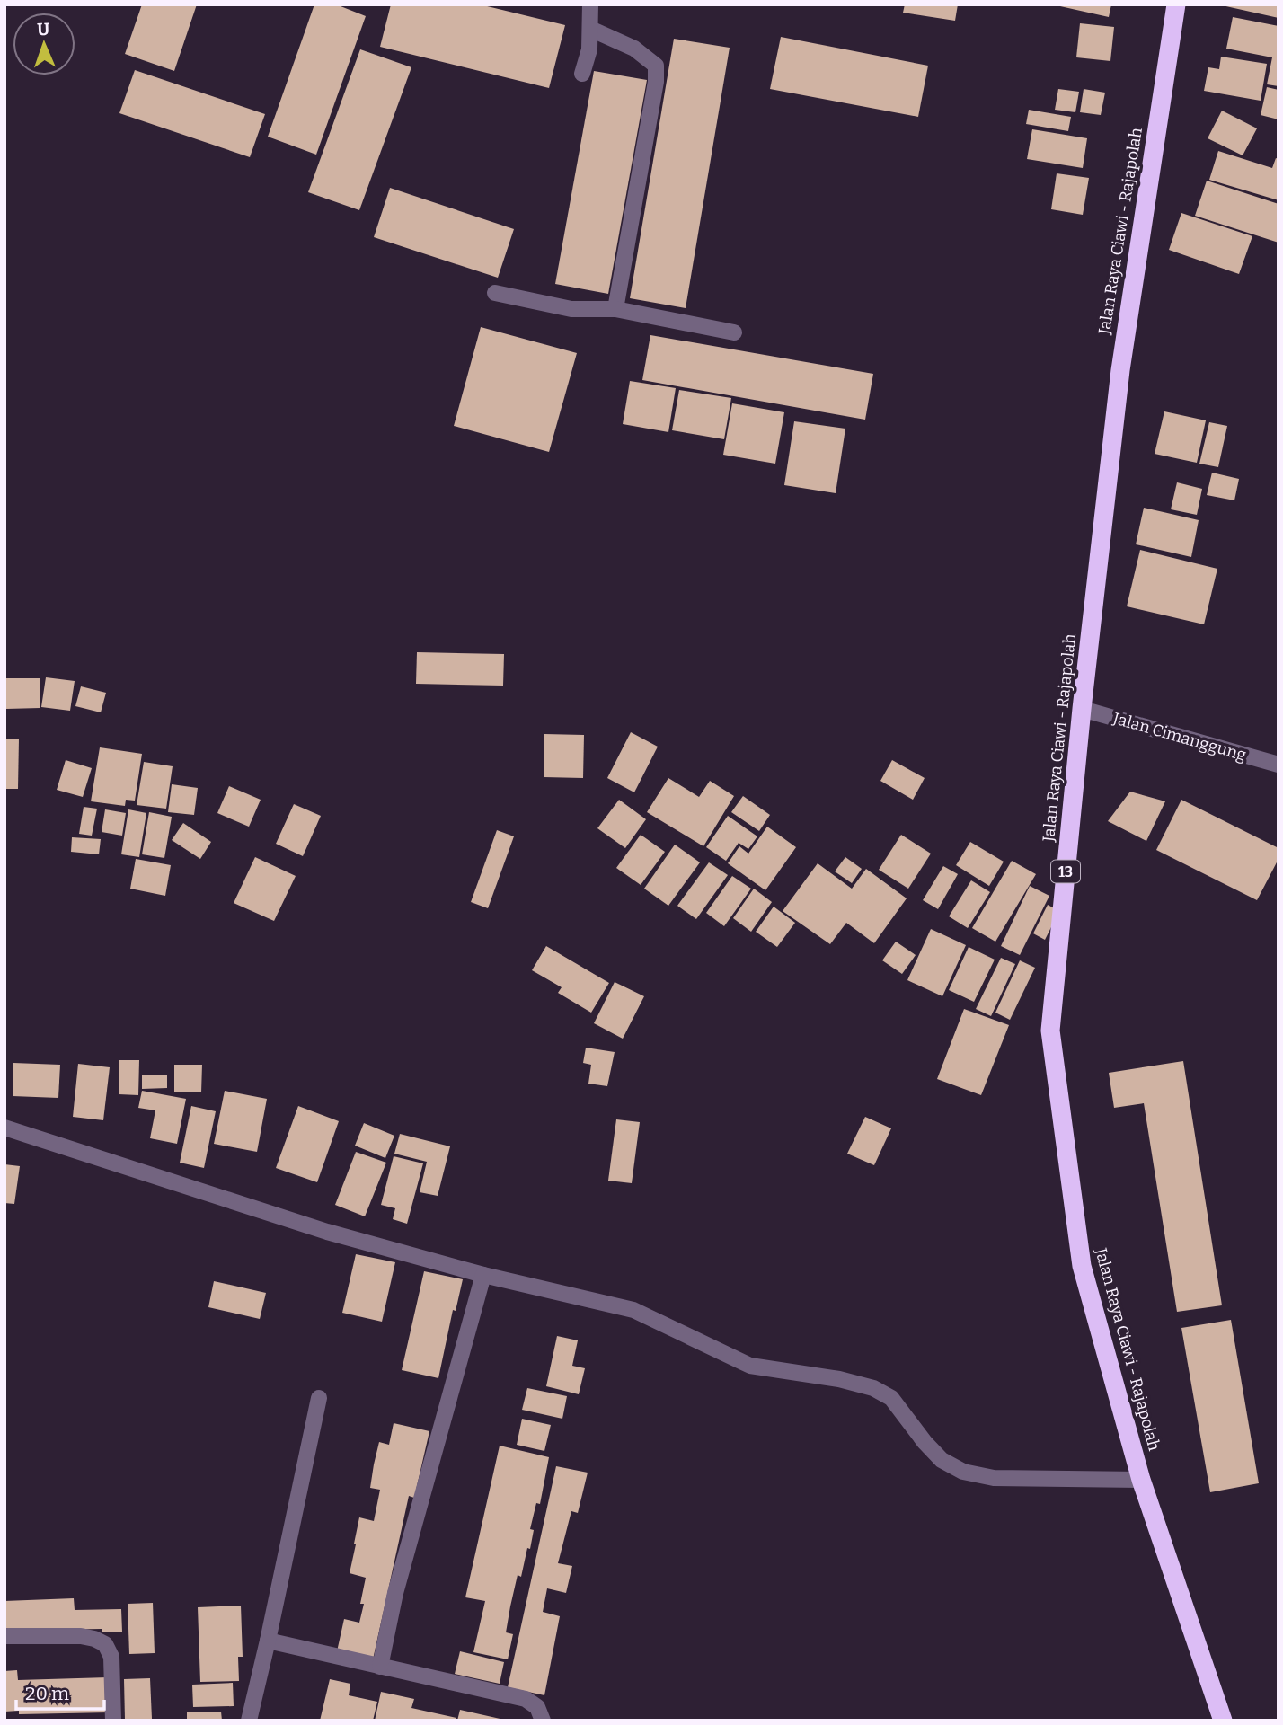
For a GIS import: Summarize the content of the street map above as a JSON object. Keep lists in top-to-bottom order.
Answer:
{
  "streets": {
    "highway": ["Jalan Raya Ciawi - Rajapolah", "13"],
    "street": ["Jalan Cimanggung"]
  },
  "crossings": [
    ["Jalan Raya Ciawi - Rajapolah", "Jalan Cimanggung"]
  ],
  "scale_bar": "20 m",
  "north": "top"
}
